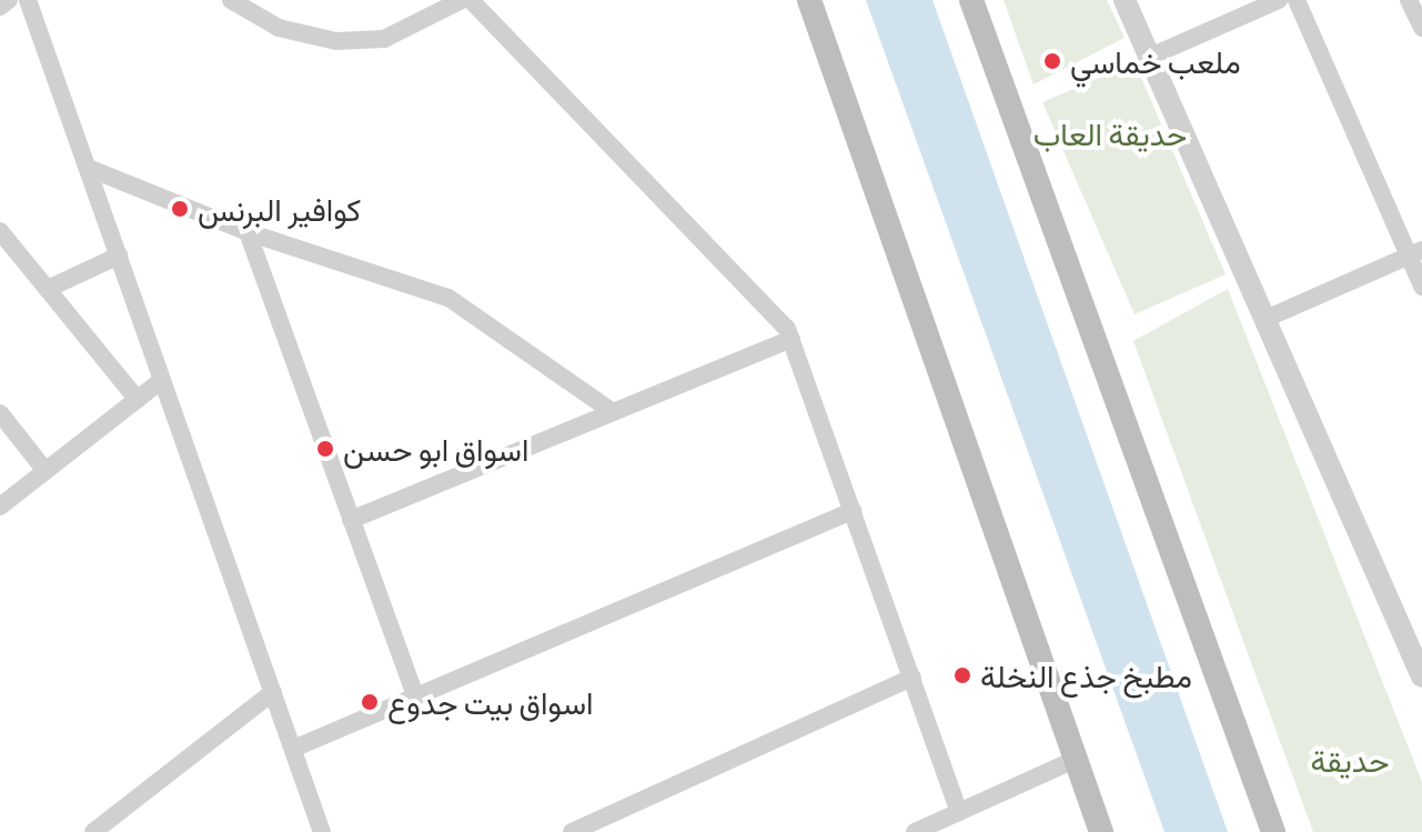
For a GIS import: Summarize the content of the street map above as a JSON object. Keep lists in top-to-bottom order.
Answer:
{
  "parks": ["حديقة العاب", "حديقة"],
  "places": [
    "ملعب خماسي",
    "كوافير البرنس",
    "اسواق ابو حسن",
    "مطبخ جذع النخلة",
    "اسواق بيت جدوع"
  ]
}
